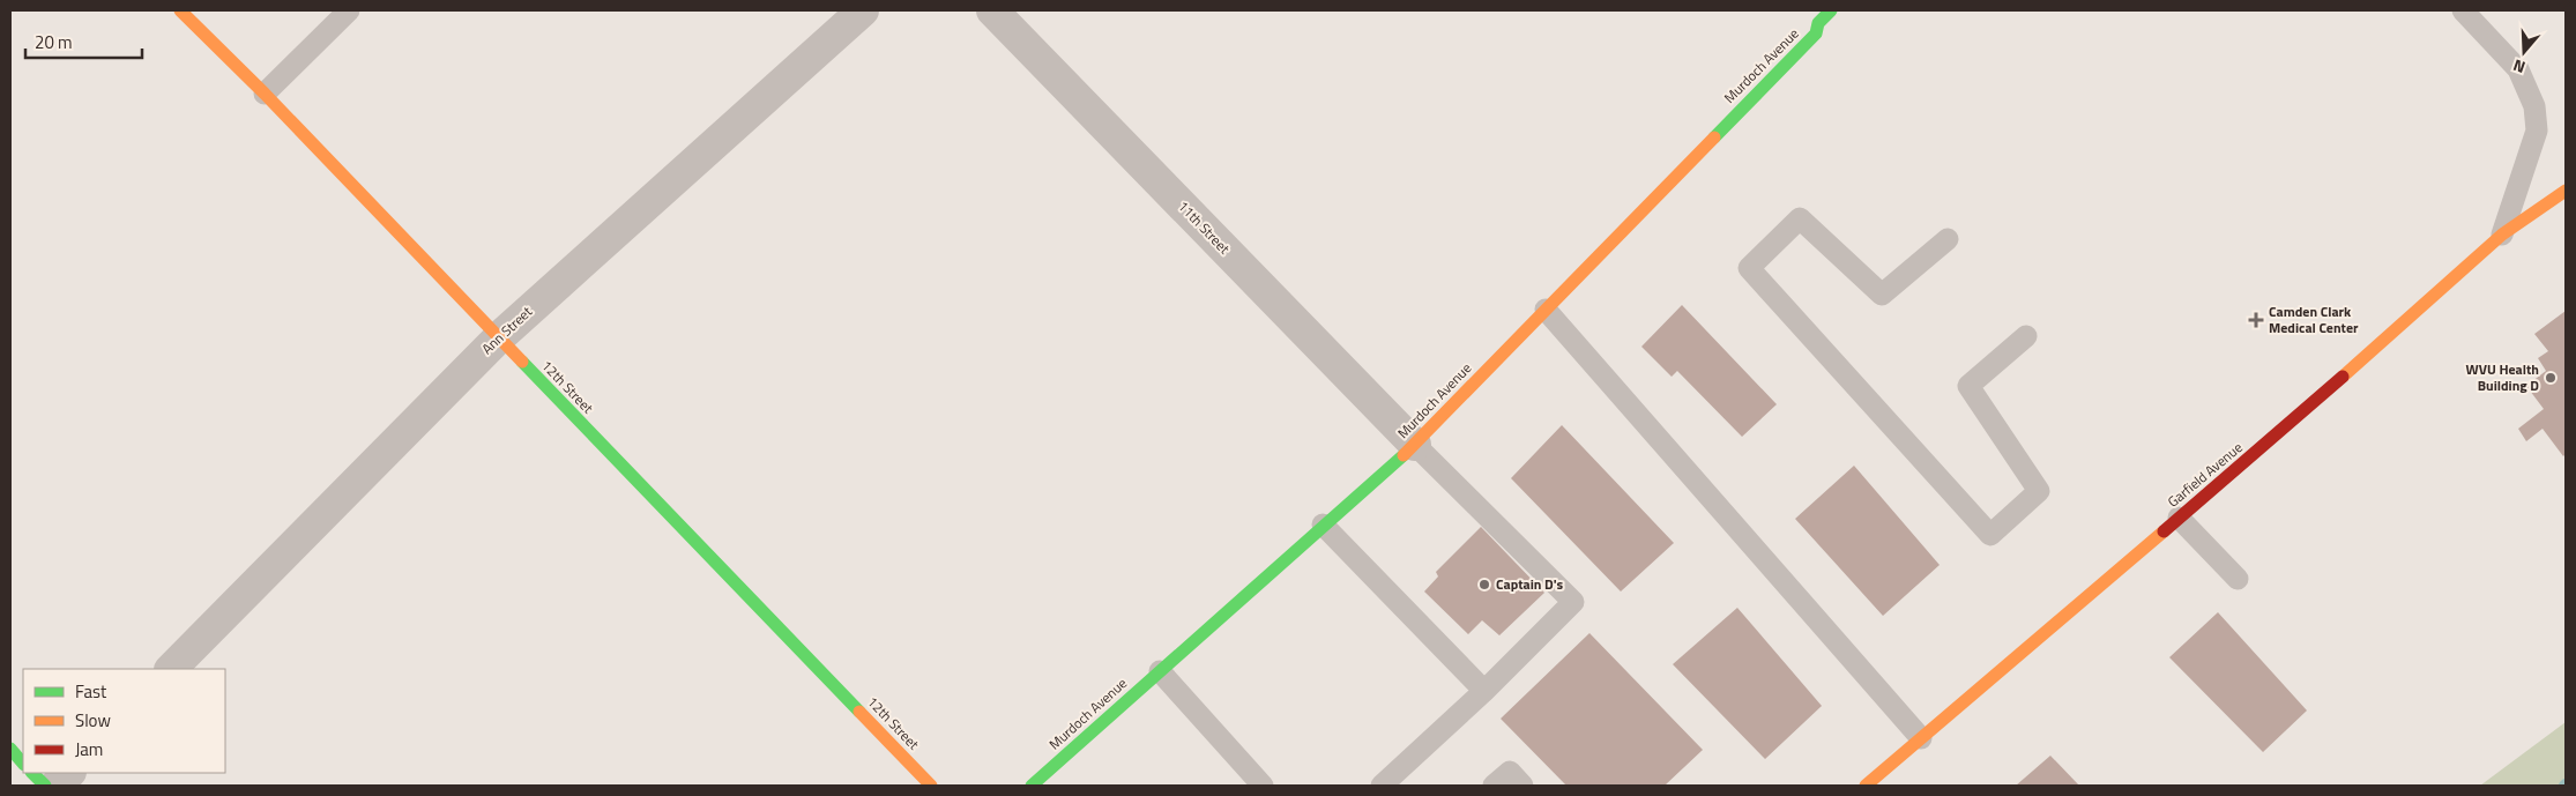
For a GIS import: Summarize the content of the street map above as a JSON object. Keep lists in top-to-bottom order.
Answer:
{
  "streets": {
    "main road": ["Murdoch Avenue", "12th Street", "Garfield Avenue"],
    "street": ["11th Street", "Ann Street"]
  },
  "crossings": [
    ["Murdoch Avenue", "11th Street"],
    ["Ann Street", "12th Street"]
  ],
  "places": {
    "health": ["Camden Clark Medical Center"],
    "other": ["WVU Health Building D", "Captain D's"]
  },
  "legend": ["Fast", "Slow", "Jam"],
  "scale_bar": "20 m",
  "north": "bottom"
}
